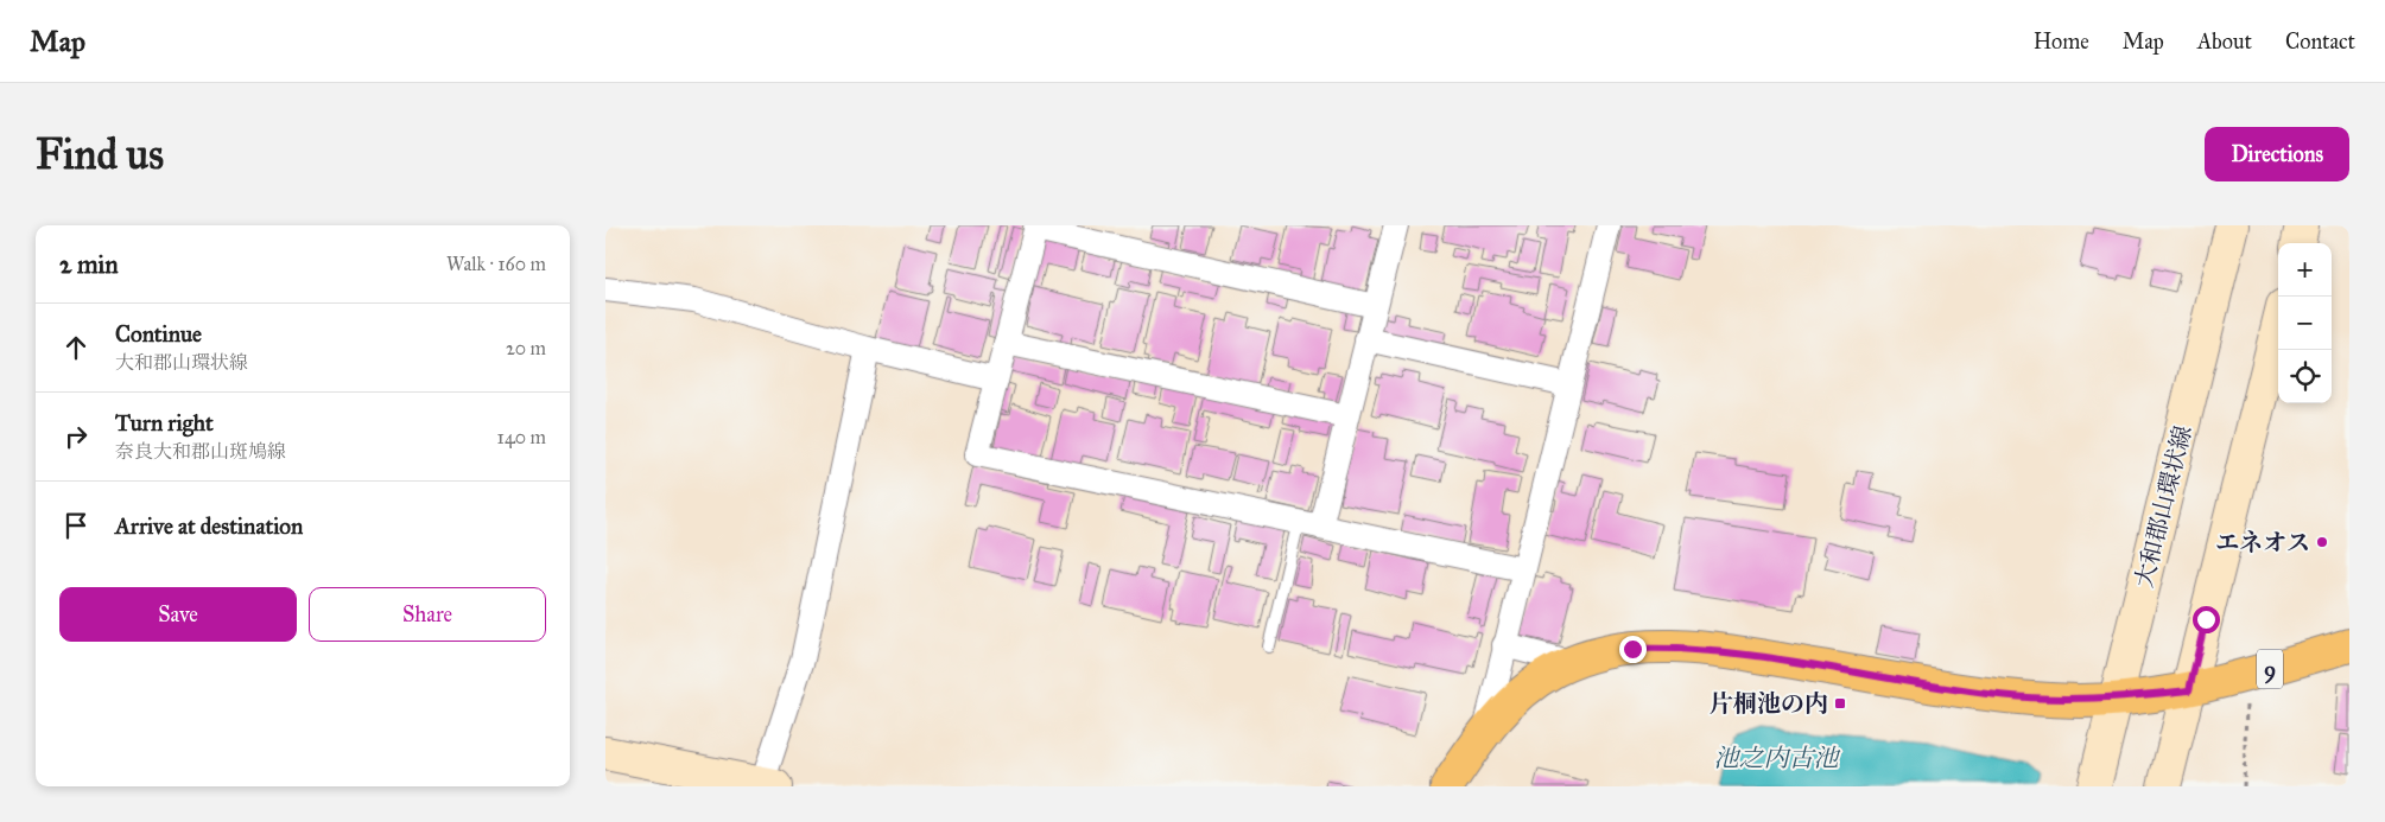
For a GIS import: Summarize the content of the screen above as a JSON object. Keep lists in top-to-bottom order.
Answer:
{
  "streets": {
    "main road": ["大和郡山環状線", "9"]
  },
  "crossings": [
    ["大和郡山環状線", "9"]
  ],
  "water": ["池之内古池"],
  "places": {
    "other": ["エネオス"],
    "transit": ["片桐池の内"]
  },
  "page": {
    "header": "Map",
    "nav": [
      "Home",
      "Map",
      "About",
      "Contact"
    ],
    "buttons": [
      "Directions",
      ["Save", "Share"]
    ],
    "title": "Find us",
    "heading": ["2 min", "Walk · 160 m"],
    "map_buttons": ["+", "−"],
    "list": [
      ["Continue", "大和郡山環状線", "20 m"],
      ["Turn right", "奈良大和郡山斑鳩線", "140 m"],
      "Arrive at destination"
    ]
  }
}
